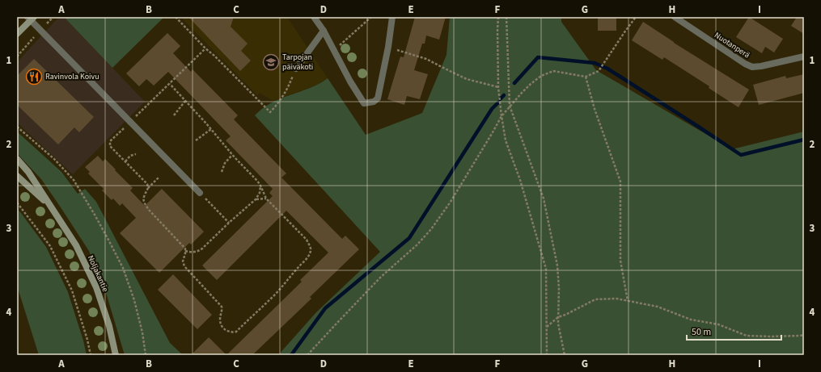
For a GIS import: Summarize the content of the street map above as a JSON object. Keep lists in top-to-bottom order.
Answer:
{
  "streets": {
    "main road": ["Noljakantie"],
    "street": ["Nuotanperä"]
  },
  "places": {
    "school or university": ["Tarpojan päiväkoti"],
    "restaurant": ["Ravinvola Koivu"]
  },
  "scale_bar": "50 m",
  "grid": {
    "columns": [
      "A",
      "B",
      "C",
      "D",
      "E",
      "F",
      "G",
      "H",
      "I"
    ],
    "rows": [
      "1",
      "2",
      "3",
      "4"
    ]
  }
}
